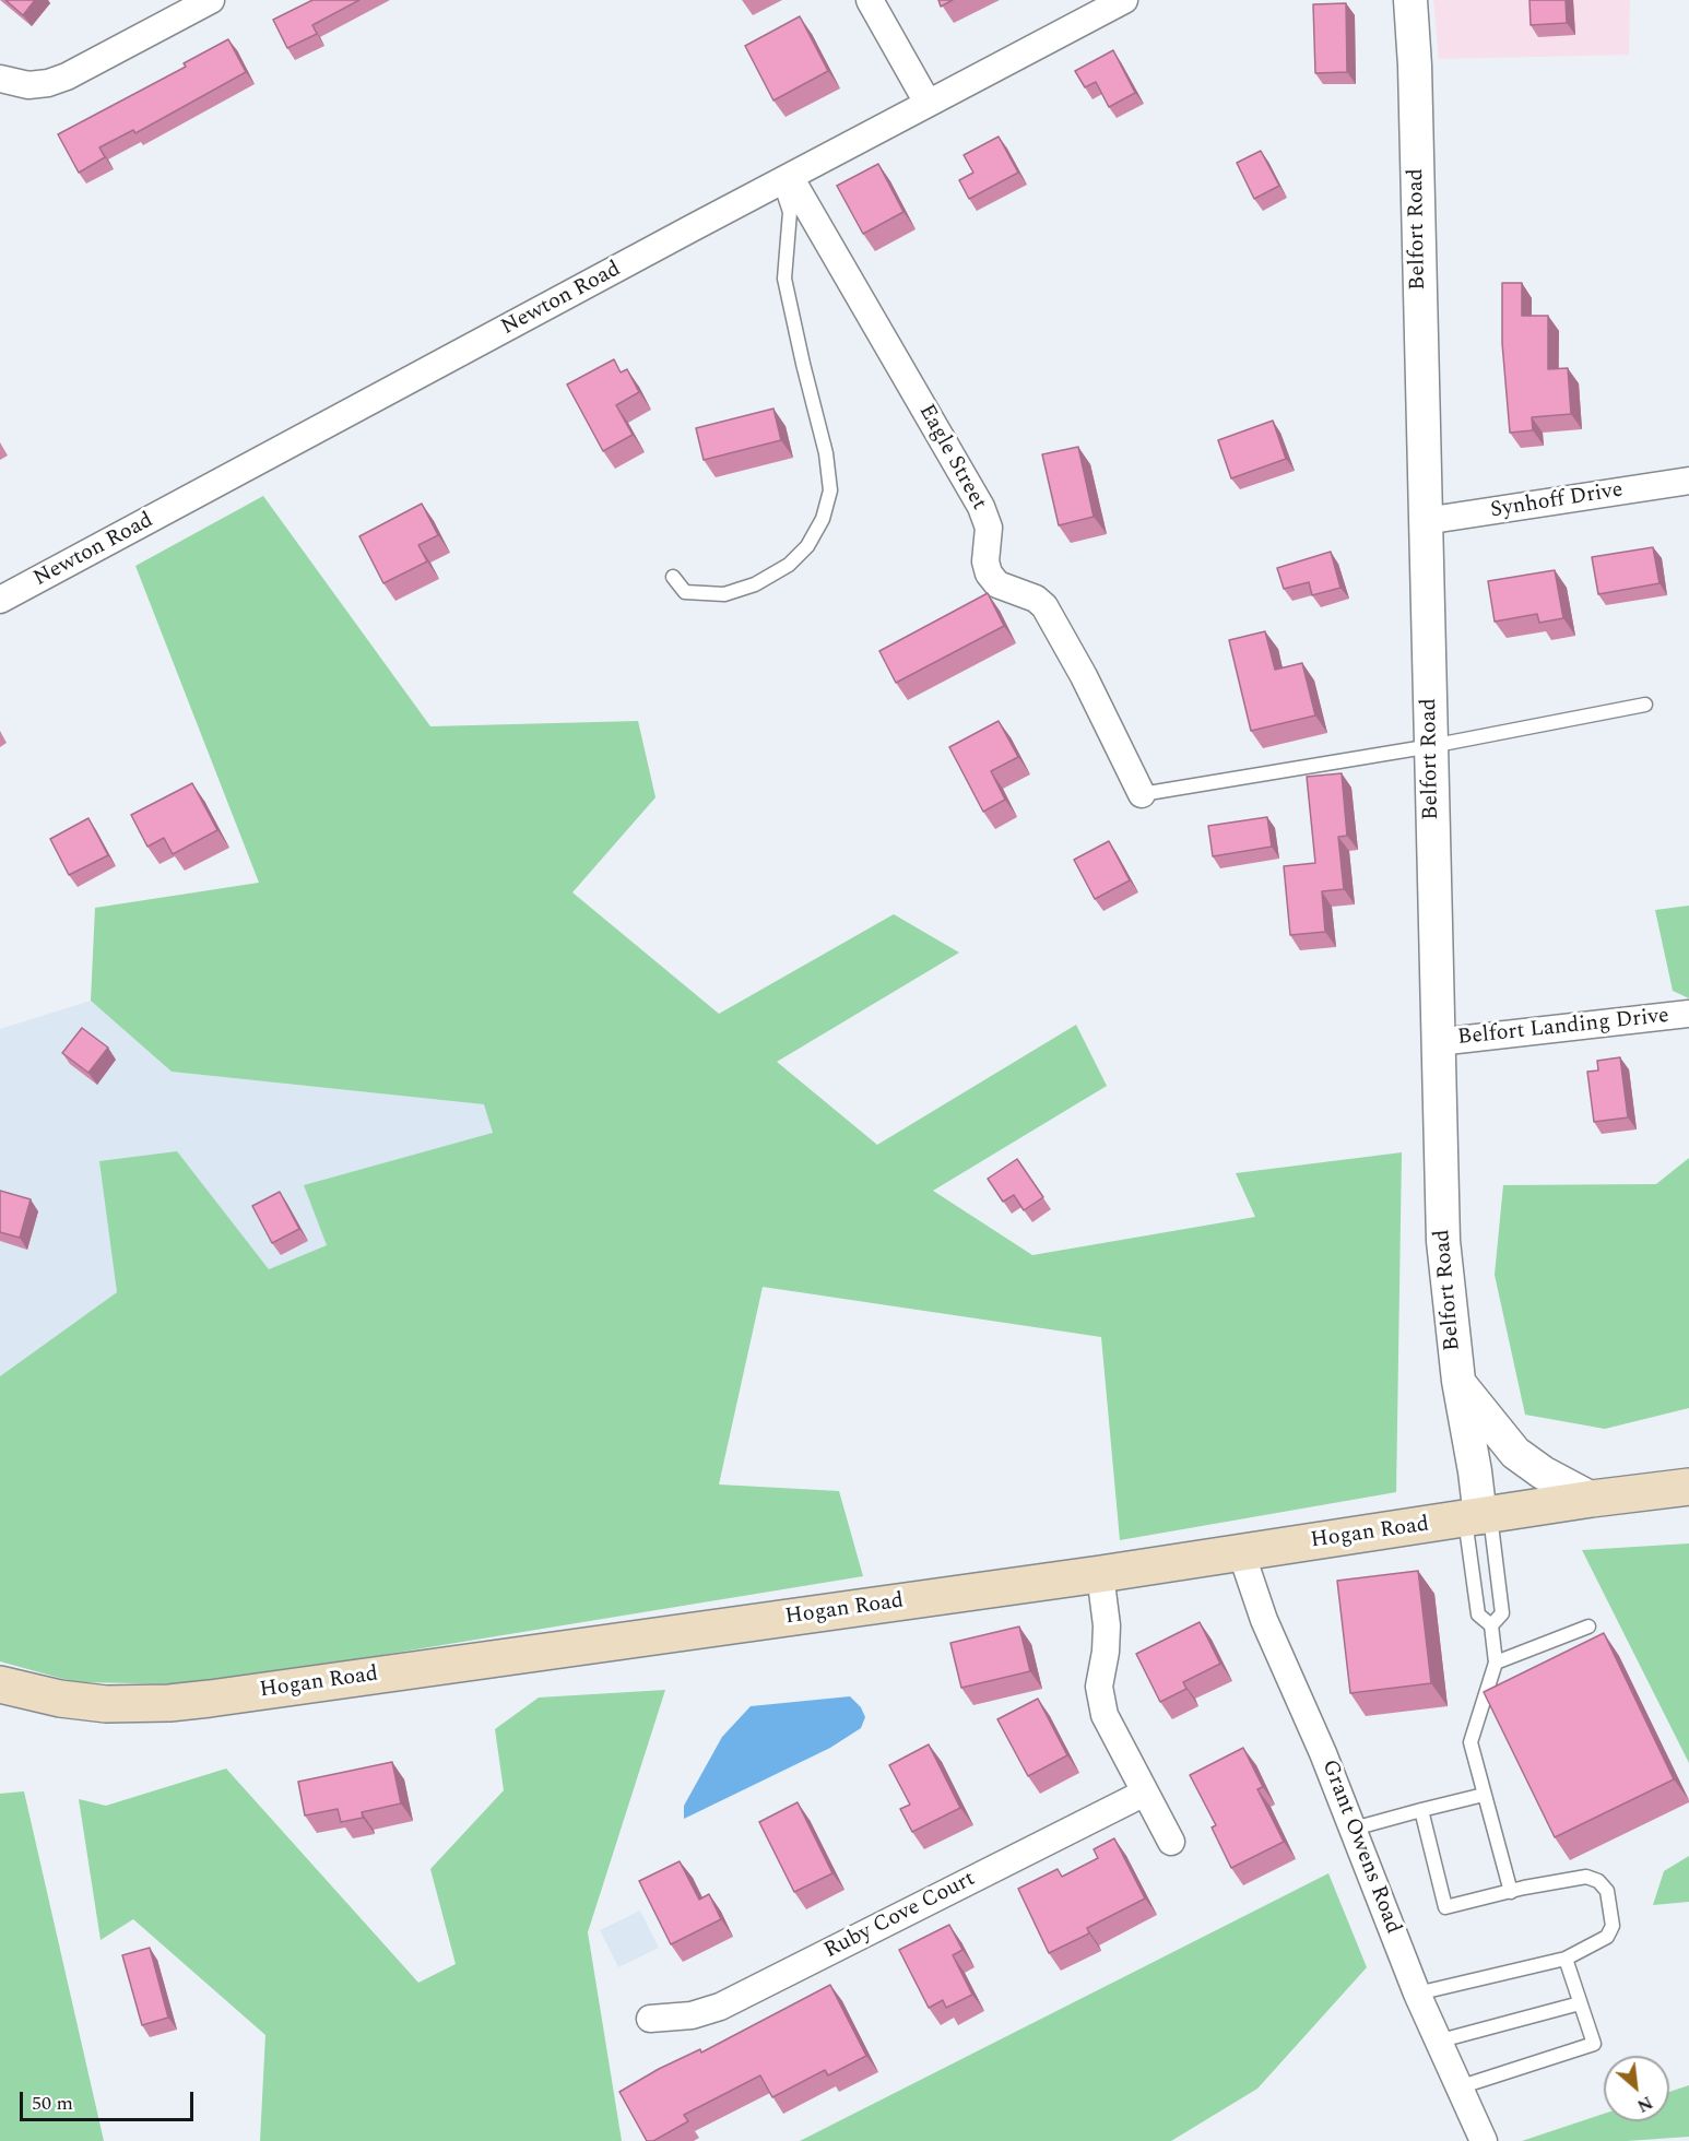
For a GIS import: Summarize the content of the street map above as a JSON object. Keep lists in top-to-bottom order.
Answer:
{
  "streets": {
    "main road": ["Hogan Road"],
    "street": [
      "Belfort Road",
      "Newton Road",
      "Eagle Street",
      "Synhoff Drive",
      "Belfort Landing Drive",
      "Grant Owens Road",
      "Ruby Cove Court"
    ]
  },
  "crossings": [
    ["Belfort Road", "Synhoff Drive"],
    ["Belfort Road", "Belfort Landing Drive"],
    ["Belfort Road", "Hogan Road"],
    ["Newton Road", "Eagle Street"],
    ["Hogan Road", "Grant Owens Road"]
  ],
  "scale_bar": "50 m",
  "north": "bottom right"
}
